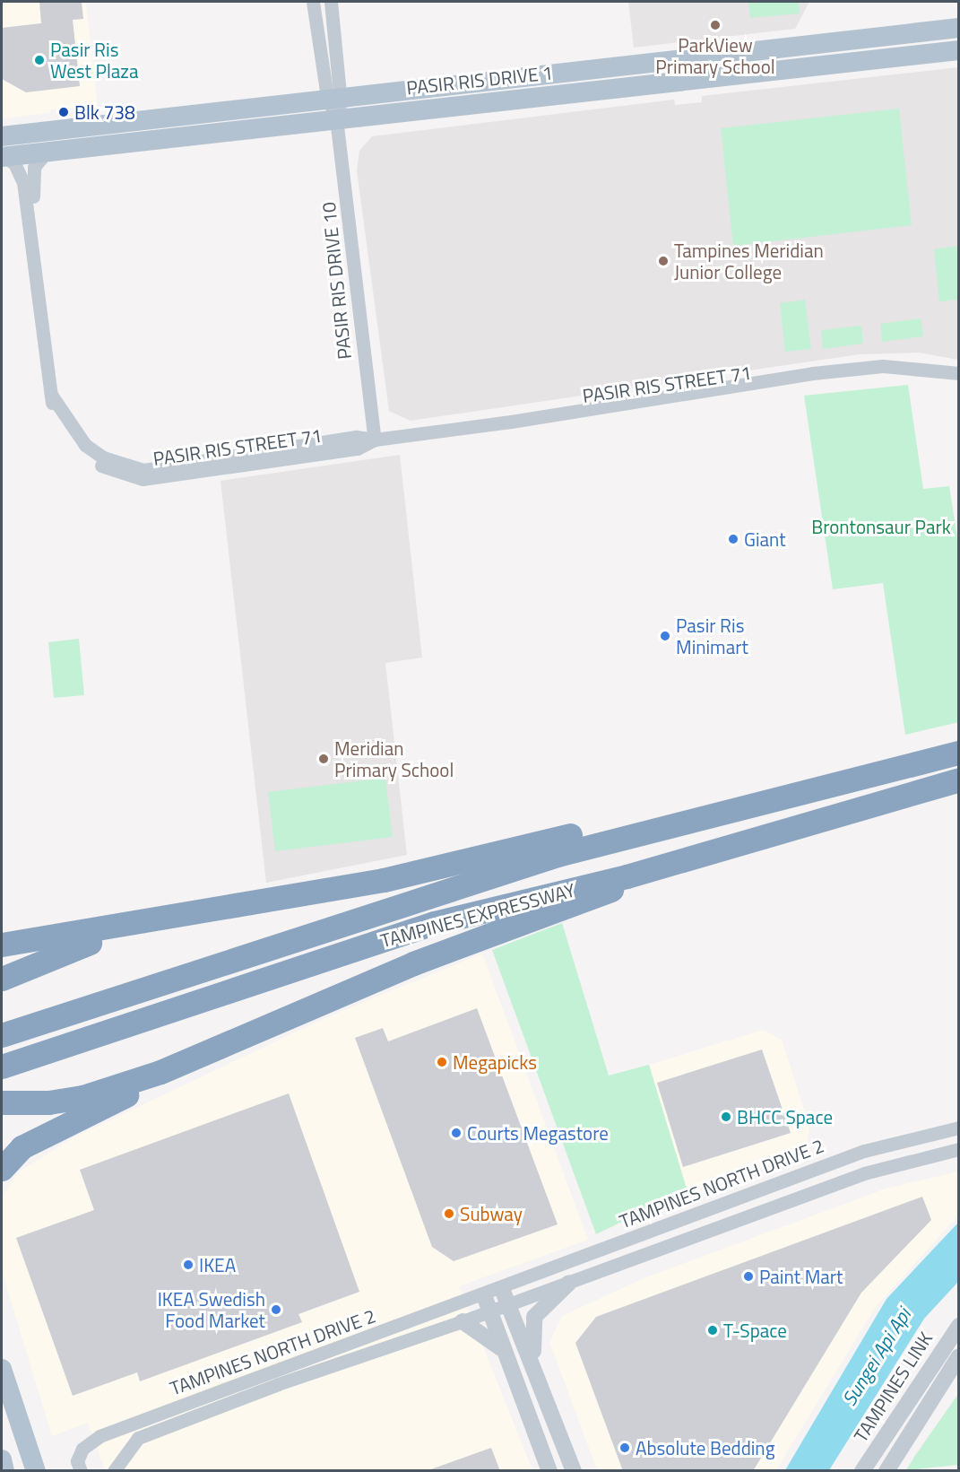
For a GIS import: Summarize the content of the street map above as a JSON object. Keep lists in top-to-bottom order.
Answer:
{
  "streets": {
    "highway": ["TAMPINES EXPRESSWAY"],
    "main road": ["PASIR RIS DRIVE 1"],
    "street": [
      "PASIR RIS DRIVE 10",
      "PASIR RIS STREET 71",
      "TAMPINES NORTH DRIVE 2",
      "TAMPINES LINK"
    ]
  },
  "crossings": [
    ["PASIR RIS DRIVE 1", "PASIR RIS DRIVE 10"],
    ["PASIR RIS DRIVE 1", "PASIR RIS STREET 71"],
    ["PASIR RIS DRIVE 10", "PASIR RIS STREET 71"]
  ],
  "water": ["Sungei Api Api"],
  "parks": ["Brontonsaur Park"],
  "places": [
    "ParkView Primary School",
    "Pasir Ris West Plaza",
    "Blk 738",
    "Tampines Meridian Junior College",
    "Giant",
    "Pasir Ris Minimart",
    "Meridian Primary School",
    "Megapicks",
    "BHCC Space",
    "Courts Megastore",
    "Subway",
    "IKEA",
    "Paint Mart",
    "IKEA Swedish Food Market",
    "T-Space",
    "Absolute Bedding"
  ]
}
